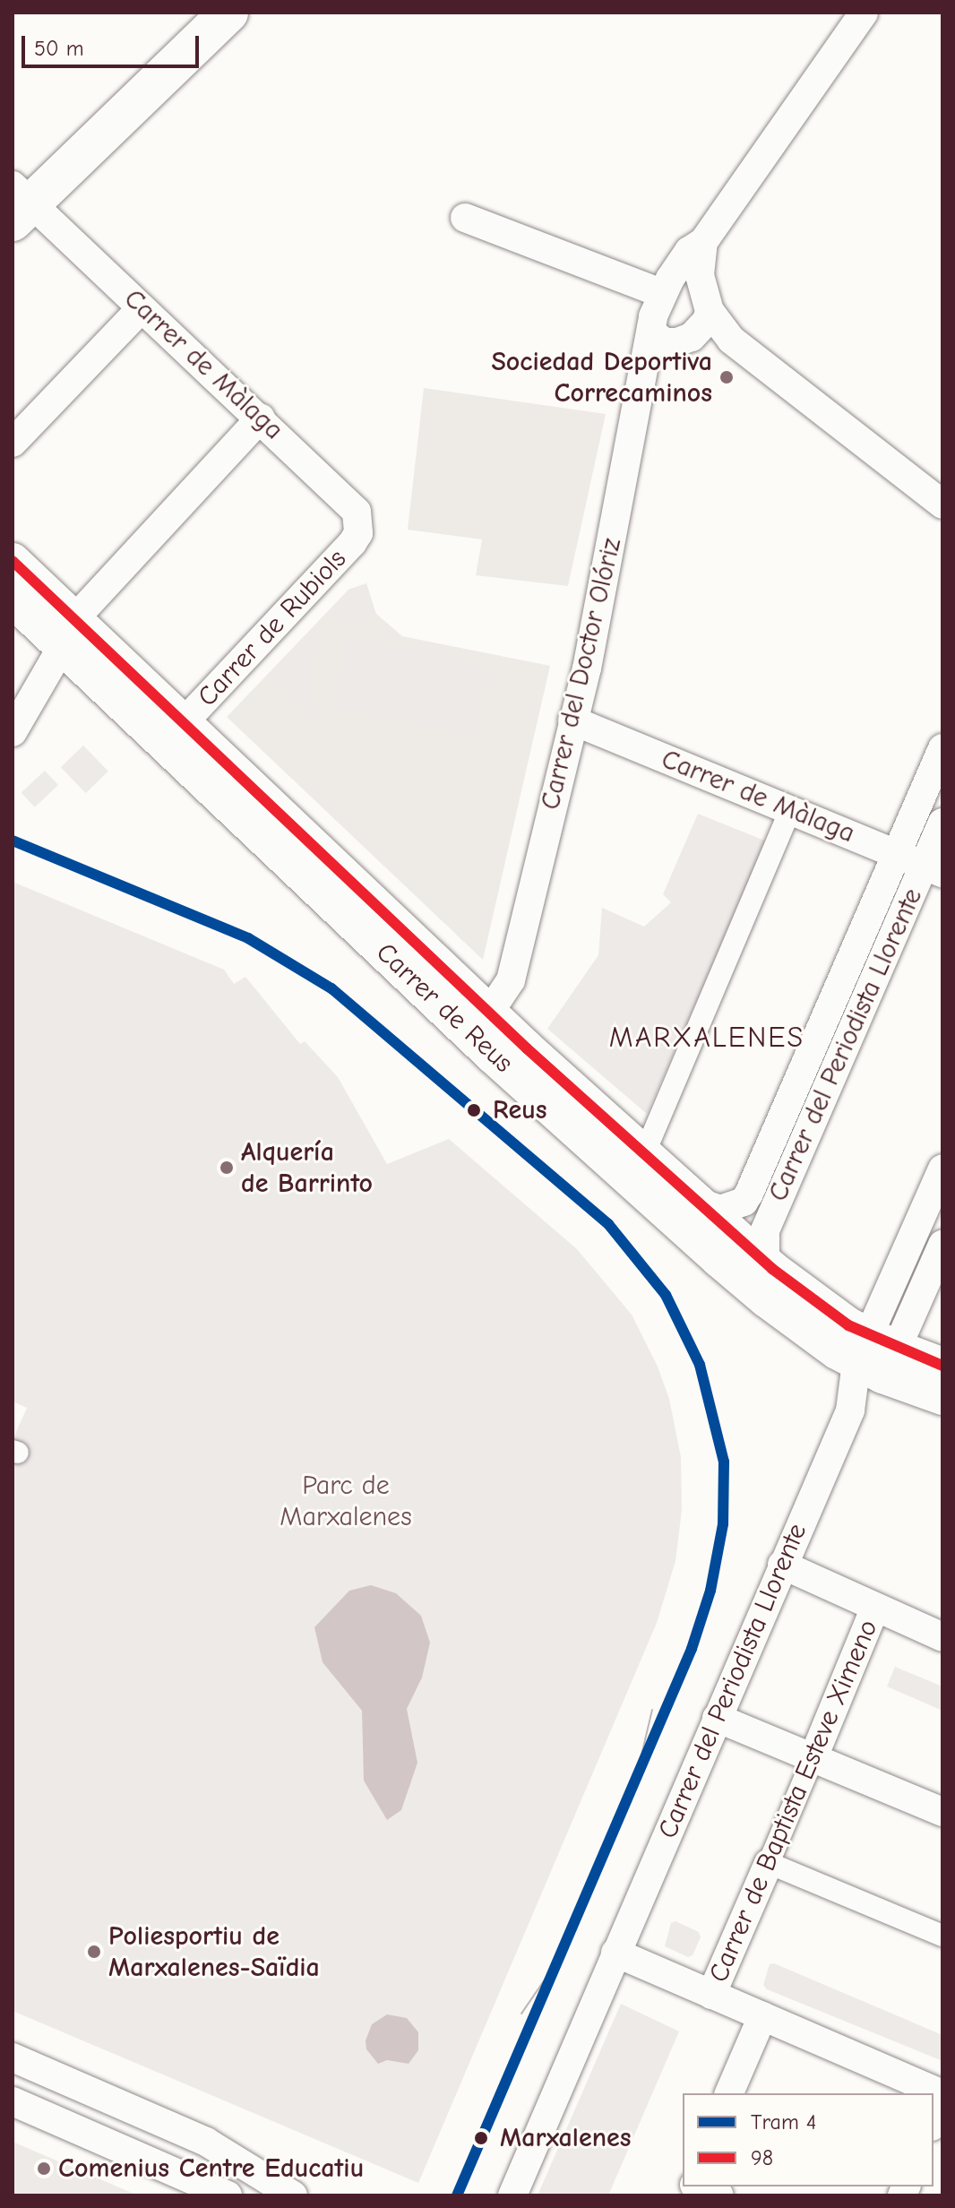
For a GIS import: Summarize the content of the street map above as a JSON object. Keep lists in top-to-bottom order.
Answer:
{
  "streets": {
    "street": [
      "Carrer de Màlaga",
      "Carrer de Rubiols",
      "Carrer del Doctor Olóriz",
      "Carrer de Reus",
      "Carrer del Periodista Llorente",
      "Carrer de Baptista Esteve Ximeno"
    ]
  },
  "crossings": [
    ["Carrer de Màlaga", "Carrer de Rubiols"],
    ["Carrer de Màlaga", "Carrer del Doctor Olóriz"],
    ["Carrer de Màlaga", "Carrer del Periodista Llorente"],
    ["Carrer de Rubiols", "Carrer de Reus"],
    ["Carrer del Doctor Olóriz", "Carrer de Reus"],
    ["Carrer de Reus", "Carrer del Periodista Llorente"]
  ],
  "districts": ["MARXALENES"],
  "parks": ["Parc de Marxalenes"],
  "places": [
    "Sociedad Deportiva Correcaminos",
    "Reus",
    "Alquería de Barrinto",
    "Poliesportiu de Marxalenes-Saïdia",
    "Marxalenes",
    "Comenius Centre Educatiu"
  ],
  "lines": ["transit line 98", "tram line 4"],
  "legend": ["Tram 4", "98"],
  "scale_bar": "50 m"
}
